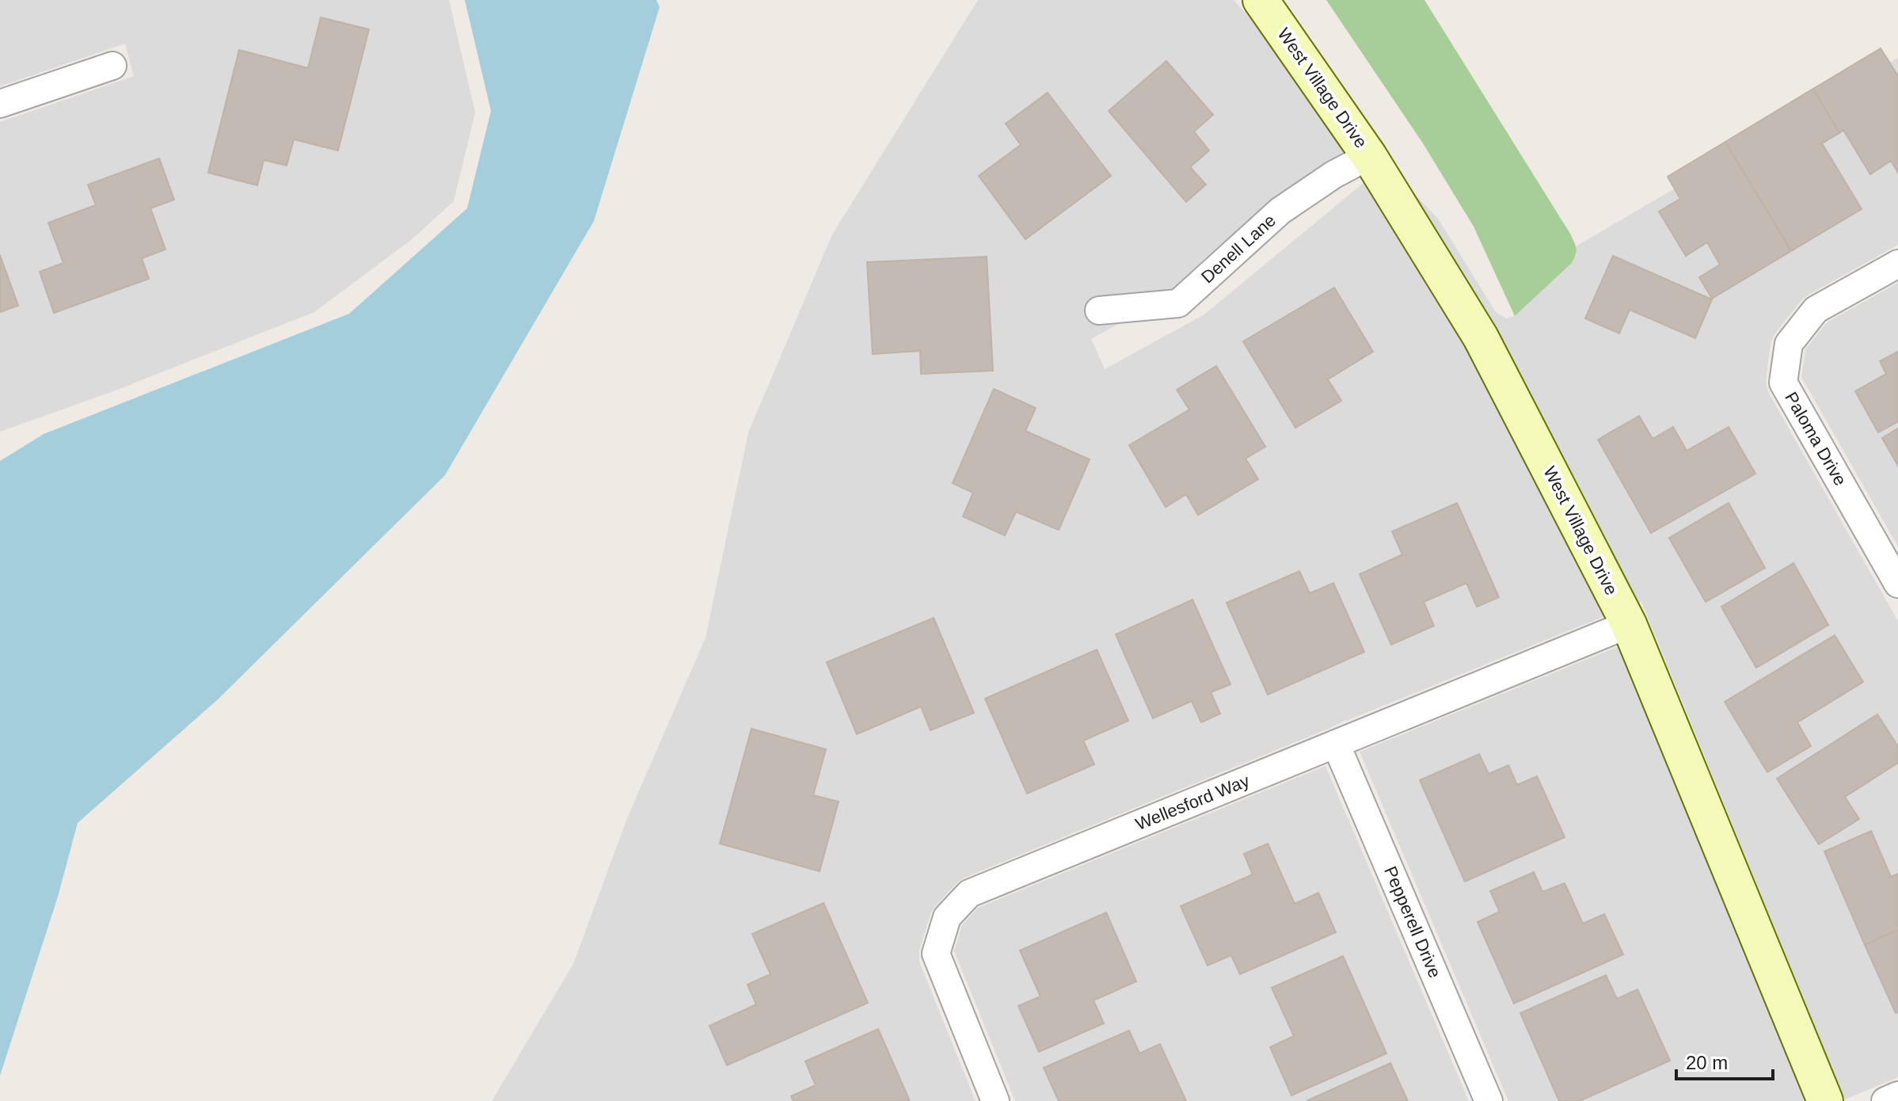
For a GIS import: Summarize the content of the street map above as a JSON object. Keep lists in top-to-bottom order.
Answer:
{
  "streets": {
    "street": [
      "West Village Drive",
      "Denell Lane",
      "Paloma Drive",
      "Wellesford Way",
      "Pepperell Drive"
    ]
  },
  "crossings": [
    ["West Village Drive", "Denell Lane"],
    ["West Village Drive", "Wellesford Way"],
    ["Wellesford Way", "Pepperell Drive"]
  ],
  "scale_bar": "20 m"
}
